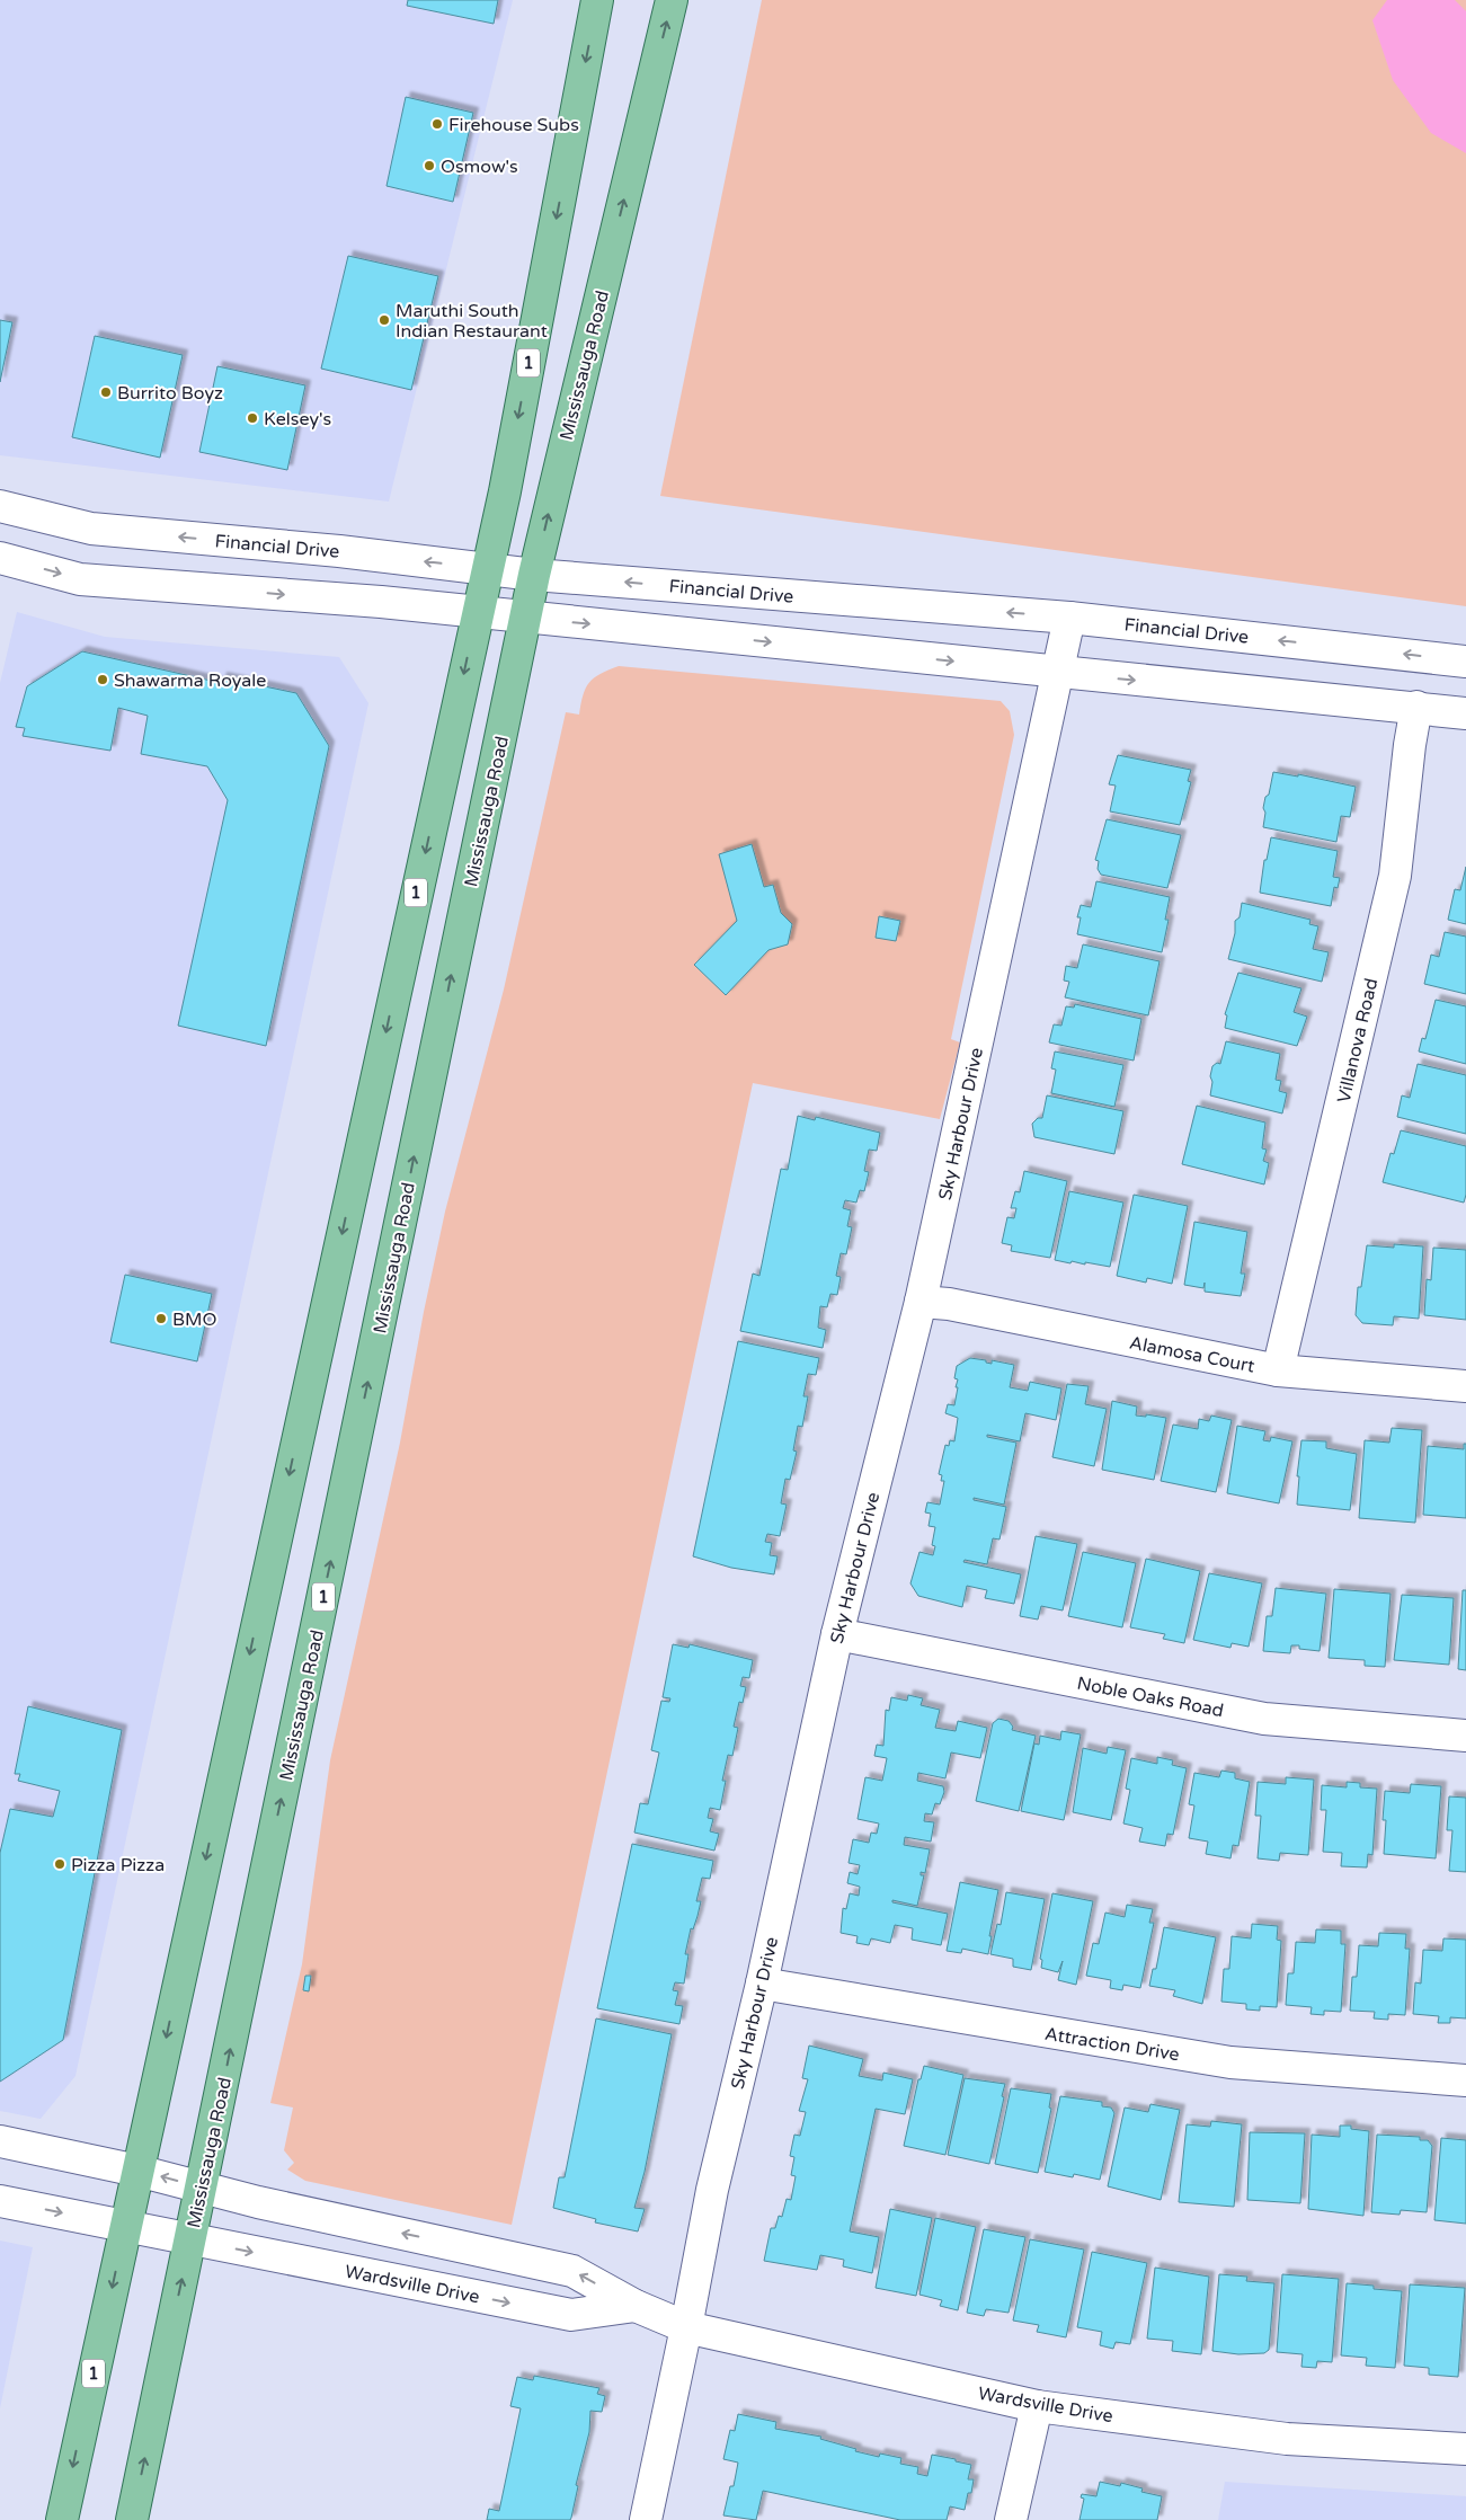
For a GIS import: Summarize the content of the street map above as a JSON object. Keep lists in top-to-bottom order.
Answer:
{
  "streets": {
    "main road": ["1", "Mississauga Road"],
    "street": [
      "Financial Drive",
      "Villanova Road",
      "Sky Harbour Drive",
      "Alamosa Court",
      "Noble Oaks Road",
      "Attraction Drive",
      "Wardsville Drive"
    ]
  },
  "crossings": [
    ["1", "Financial Drive"],
    ["1", "Wardsville Drive"],
    ["Mississauga Road", "Financial Drive"],
    ["Mississauga Road", "Wardsville Drive"],
    ["Financial Drive", "Sky Harbour Drive"],
    ["Villanova Road", "Alamosa Court"],
    ["Sky Harbour Drive", "Alamosa Court"],
    ["Sky Harbour Drive", "Noble Oaks Road"],
    ["Sky Harbour Drive", "Attraction Drive"],
    ["Sky Harbour Drive", "Wardsville Drive"]
  ],
  "places": [
    "Firehouse Subs",
    "Osmow's",
    "Maruthi South Indian Restaurant",
    "Burrito Boyz",
    "Kelsey's",
    "Shawarma Royale",
    "BMO",
    "Pizza Pizza"
  ]
}
